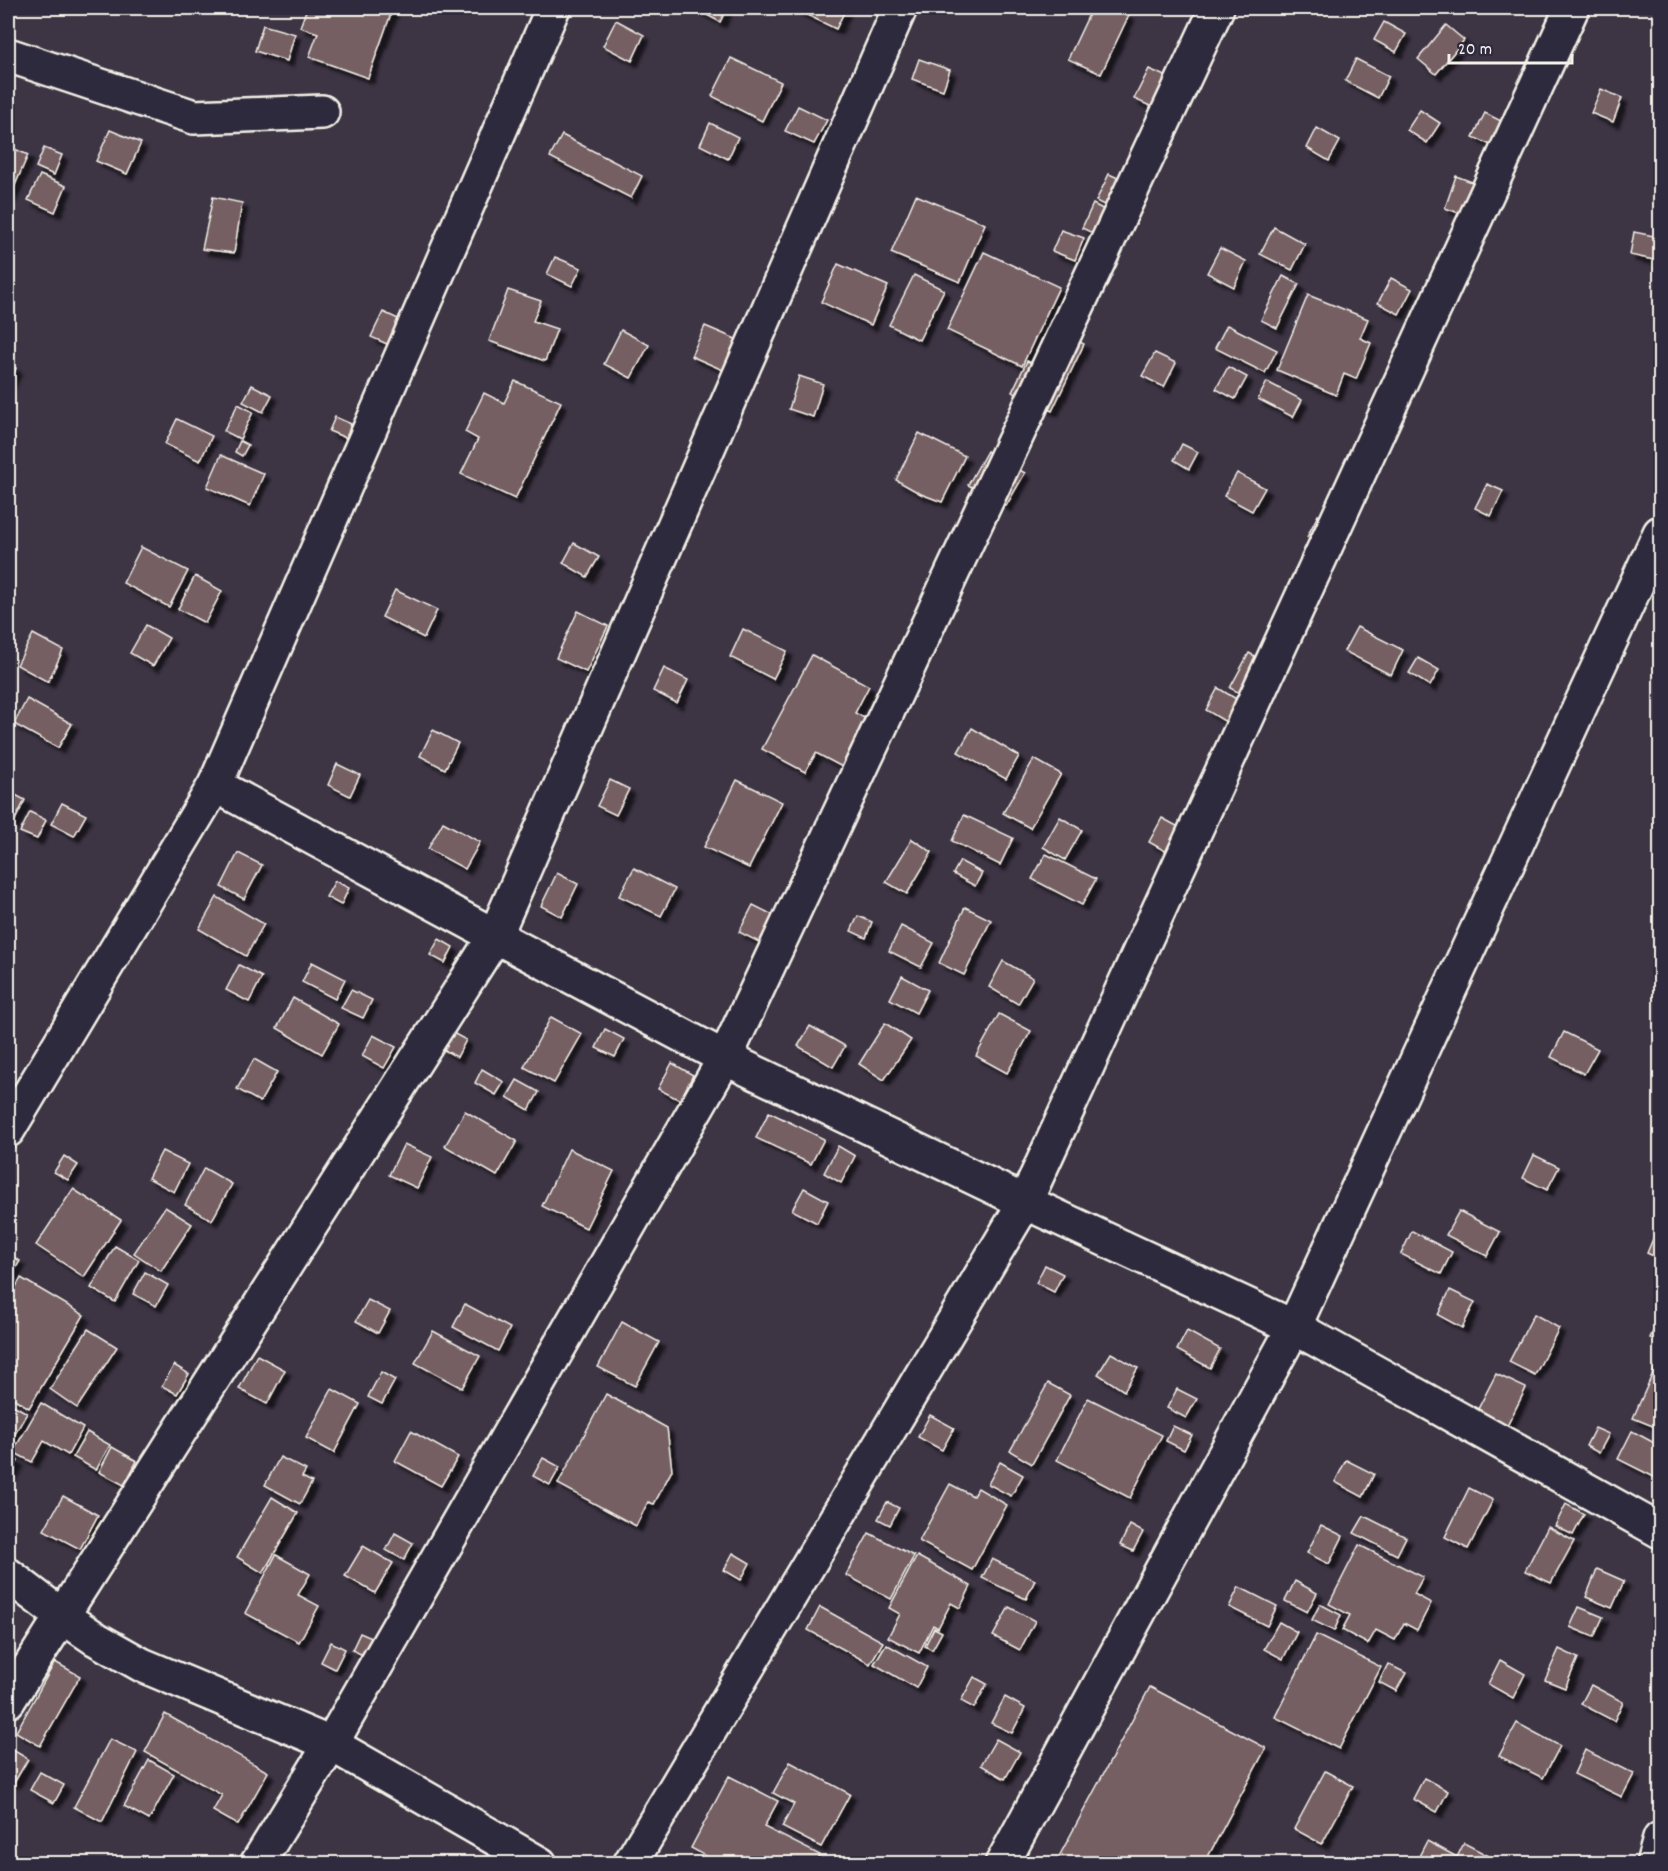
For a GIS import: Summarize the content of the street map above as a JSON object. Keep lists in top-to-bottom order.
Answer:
{
  "scale_bar": "20 m"
}
